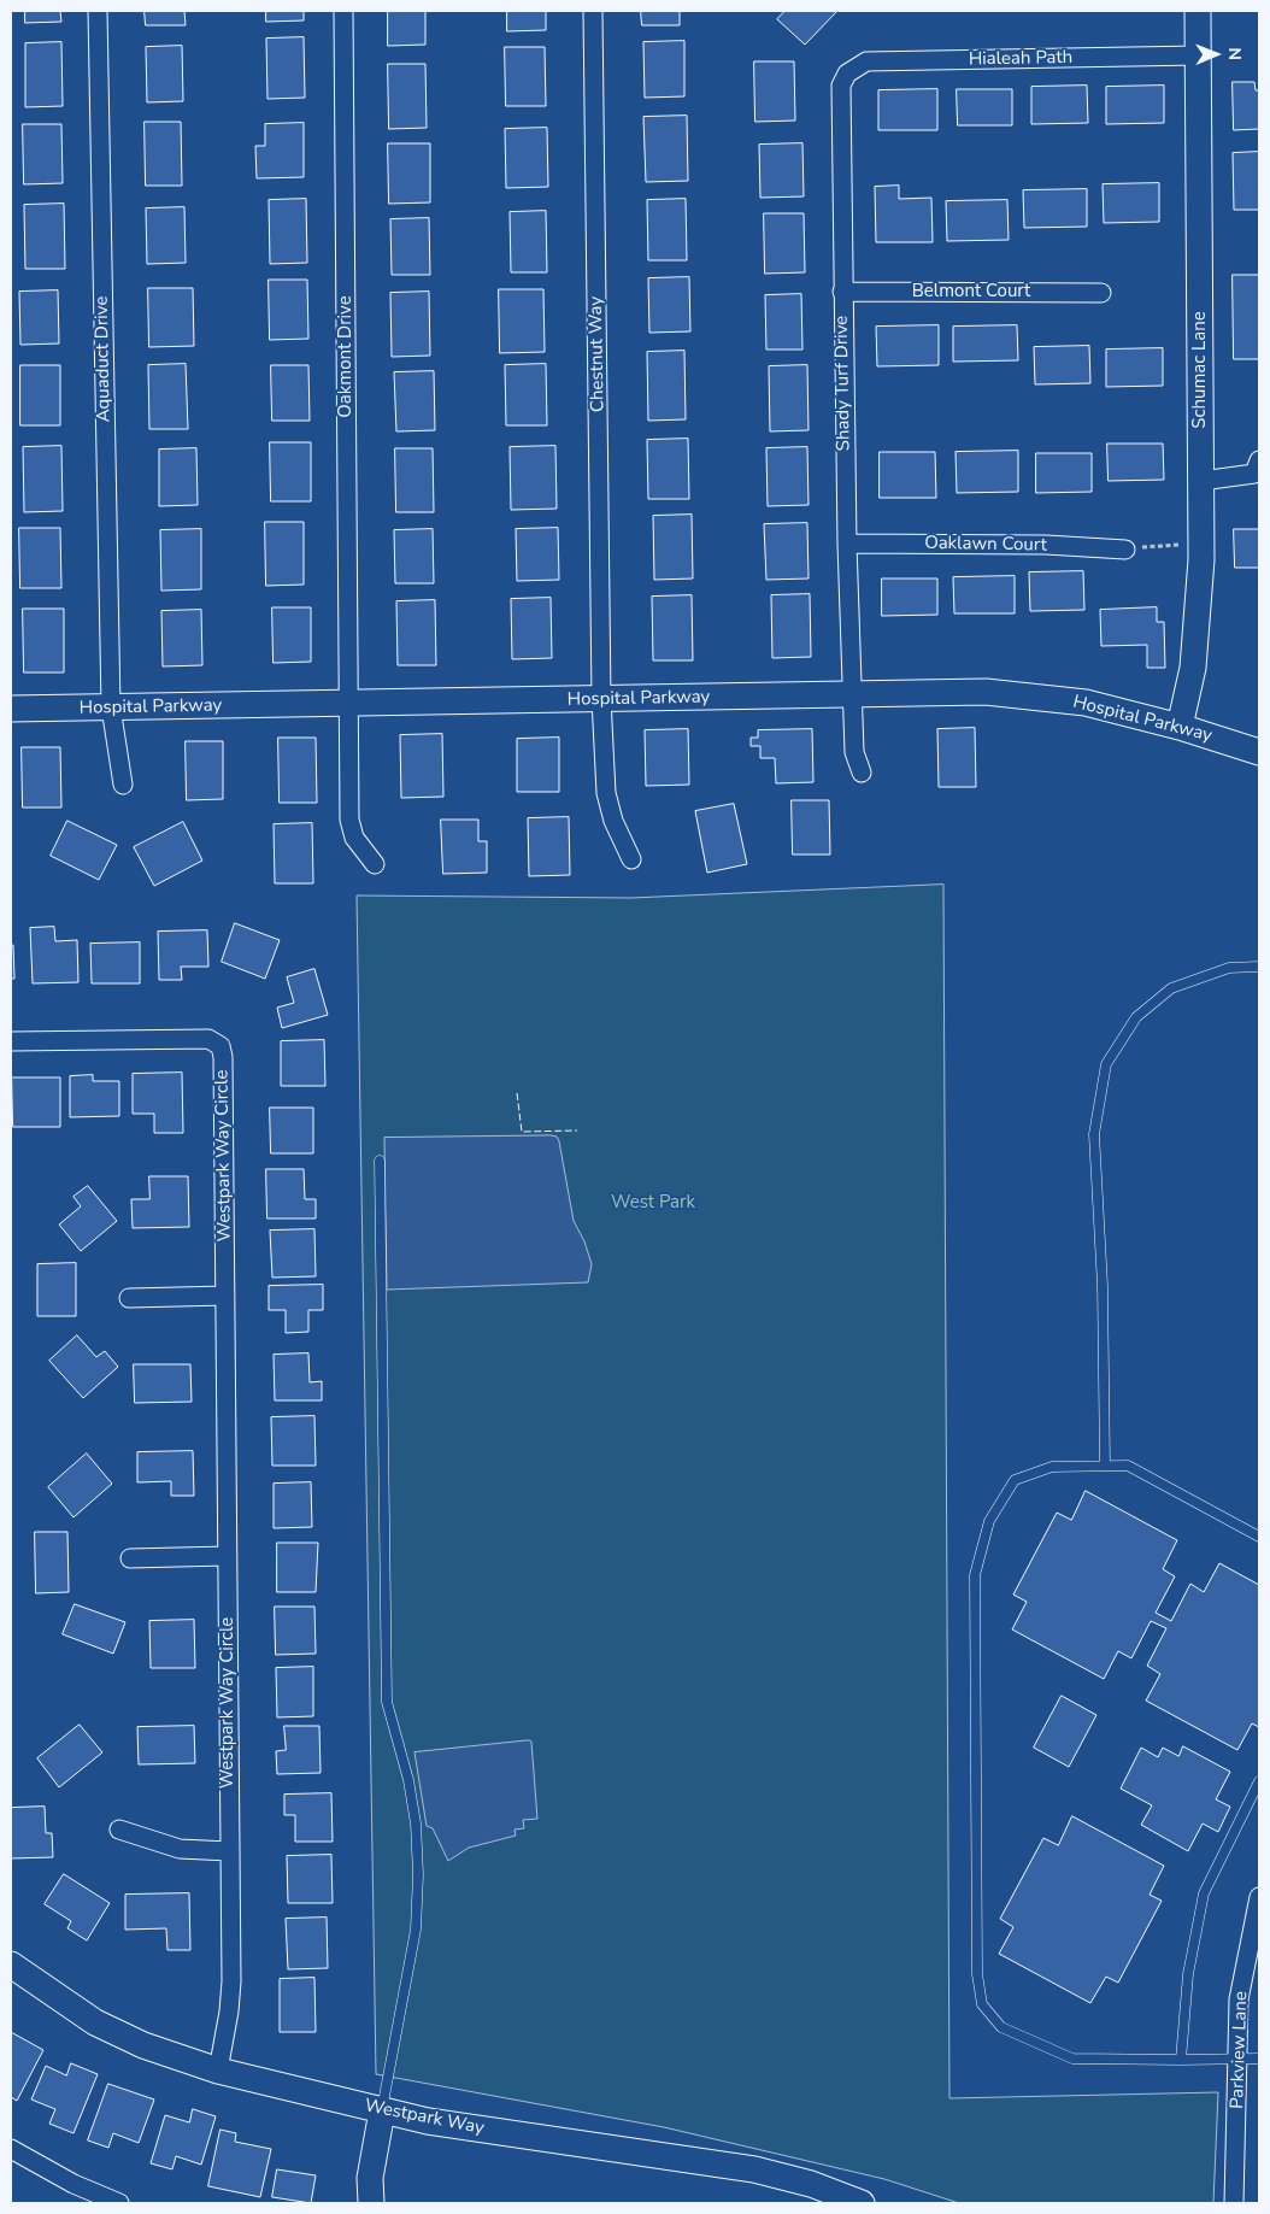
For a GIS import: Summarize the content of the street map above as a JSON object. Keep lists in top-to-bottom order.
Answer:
{
  "streets": {
    "street": [
      "Hialeah Path",
      "Belmont Court",
      "Chestnut Way",
      "Oakmont Drive",
      "Aquaduct Drive",
      "Schumac Lane",
      "Shady Turf Drive",
      "Oaklawn Court",
      "Hospital Parkway",
      "Westpark Way Circle",
      "Parkview Lane",
      "Westpark Way"
    ]
  },
  "crossings": [
    ["Hialeah Path", "Schumac Lane"],
    ["Hialeah Path", "Shady Turf Drive"],
    ["Belmont Court", "Shady Turf Drive"],
    ["Chestnut Way", "Hospital Parkway"],
    ["Oakmont Drive", "Hospital Parkway"],
    ["Aquaduct Drive", "Hospital Parkway"],
    ["Schumac Lane", "Hospital Parkway"],
    ["Shady Turf Drive", "Oaklawn Court"],
    ["Shady Turf Drive", "Hospital Parkway"],
    ["Westpark Way Circle", "Westpark Way"]
  ],
  "parks": ["West Park"],
  "north": "right"
}
